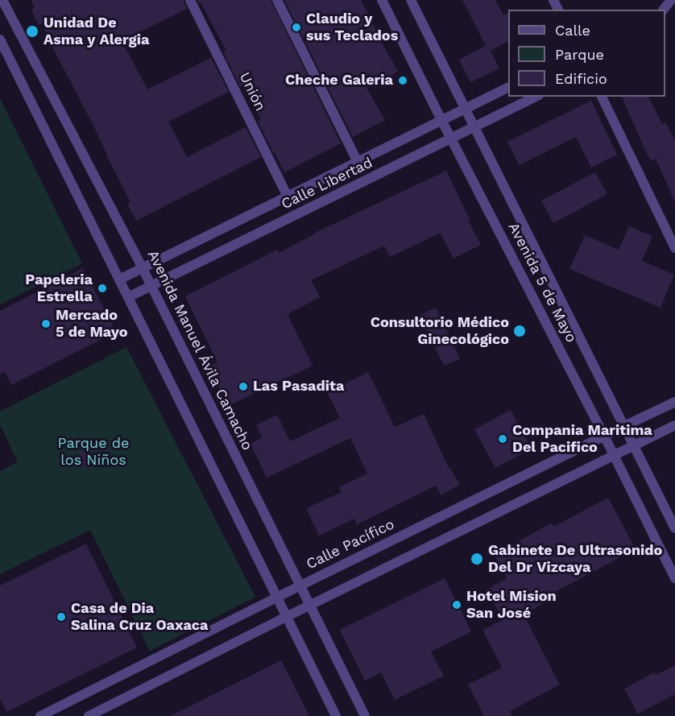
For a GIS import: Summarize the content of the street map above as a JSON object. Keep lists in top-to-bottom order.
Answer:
{
  "streets": {
    "street": [
      "Unión",
      "Calle Libertad",
      "Avenida 5 de Mayo",
      "Avenida Manuel Ávila Camacho",
      "Calle Pacífico"
    ]
  },
  "crossings": [
    ["Unión", "Calle Libertad"],
    ["Calle Libertad", "Avenida 5 de Mayo"],
    ["Calle Libertad", "Avenida Manuel Ávila Camacho"],
    ["Avenida 5 de Mayo", "Calle Pacífico"],
    ["Avenida Manuel Ávila Camacho", "Calle Pacífico"]
  ],
  "parks": ["Parque de los Niños"],
  "places": [
    "Claudio y sus Teclados",
    "Unidad De Asma y Alergia",
    "Cheche Galeria",
    "Papeleria Estrella",
    "Mercado 5 de Mayo",
    "Consultorio Médico Ginecológico",
    "Las Pasadita",
    "Compania Maritima Del Pacifico",
    "Gabinete De Ultrasonido Del Dr Vizcaya",
    "Hotel Mision San José",
    "Casa de Dia Salina Cruz Oaxaca"
  ],
  "legend": ["Calle", "Parque", "Edificio"]
}
